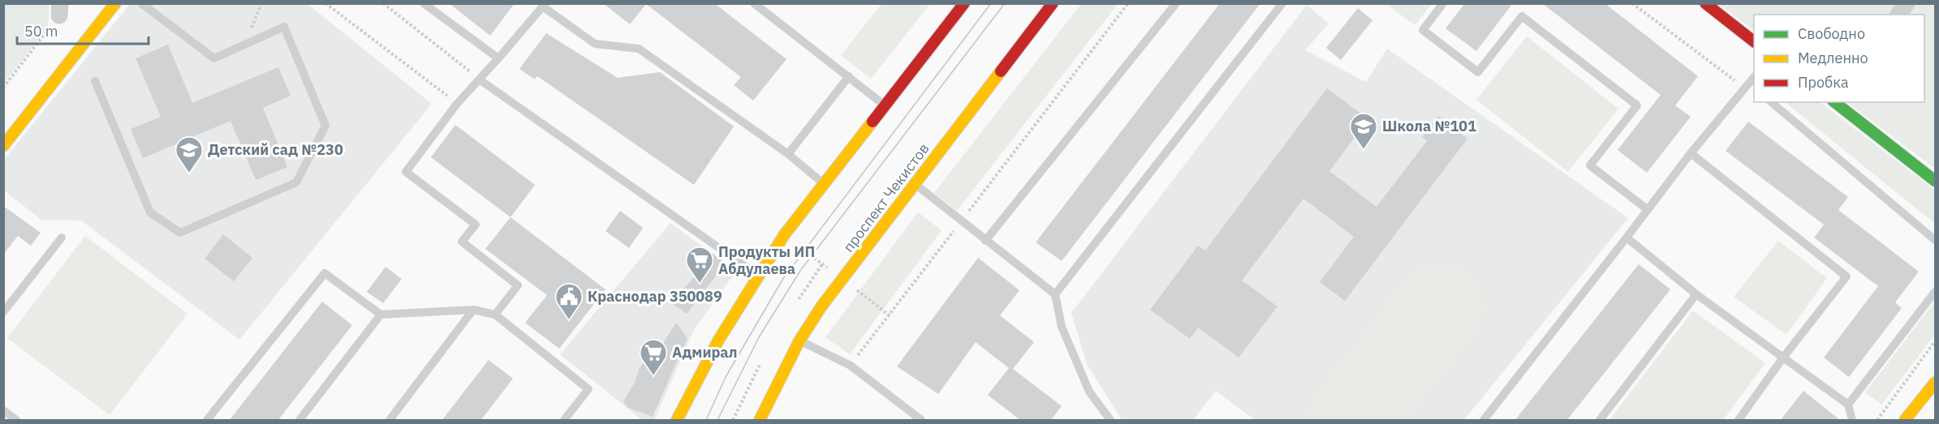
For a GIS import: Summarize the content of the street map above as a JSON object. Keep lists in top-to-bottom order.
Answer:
{
  "streets": {
    "main road": ["проспект Чекистов"]
  },
  "places": {
    "school or university": ["Школа №101", "Детский сад №230"],
    "supermarket": ["Продукты ИП Абдулаева", "Адмирал"],
    "public building": ["Краснодар 350089"]
  },
  "legend": ["Свободно", "Медленно", "Пробка"],
  "scale_bar": "50 m"
}
